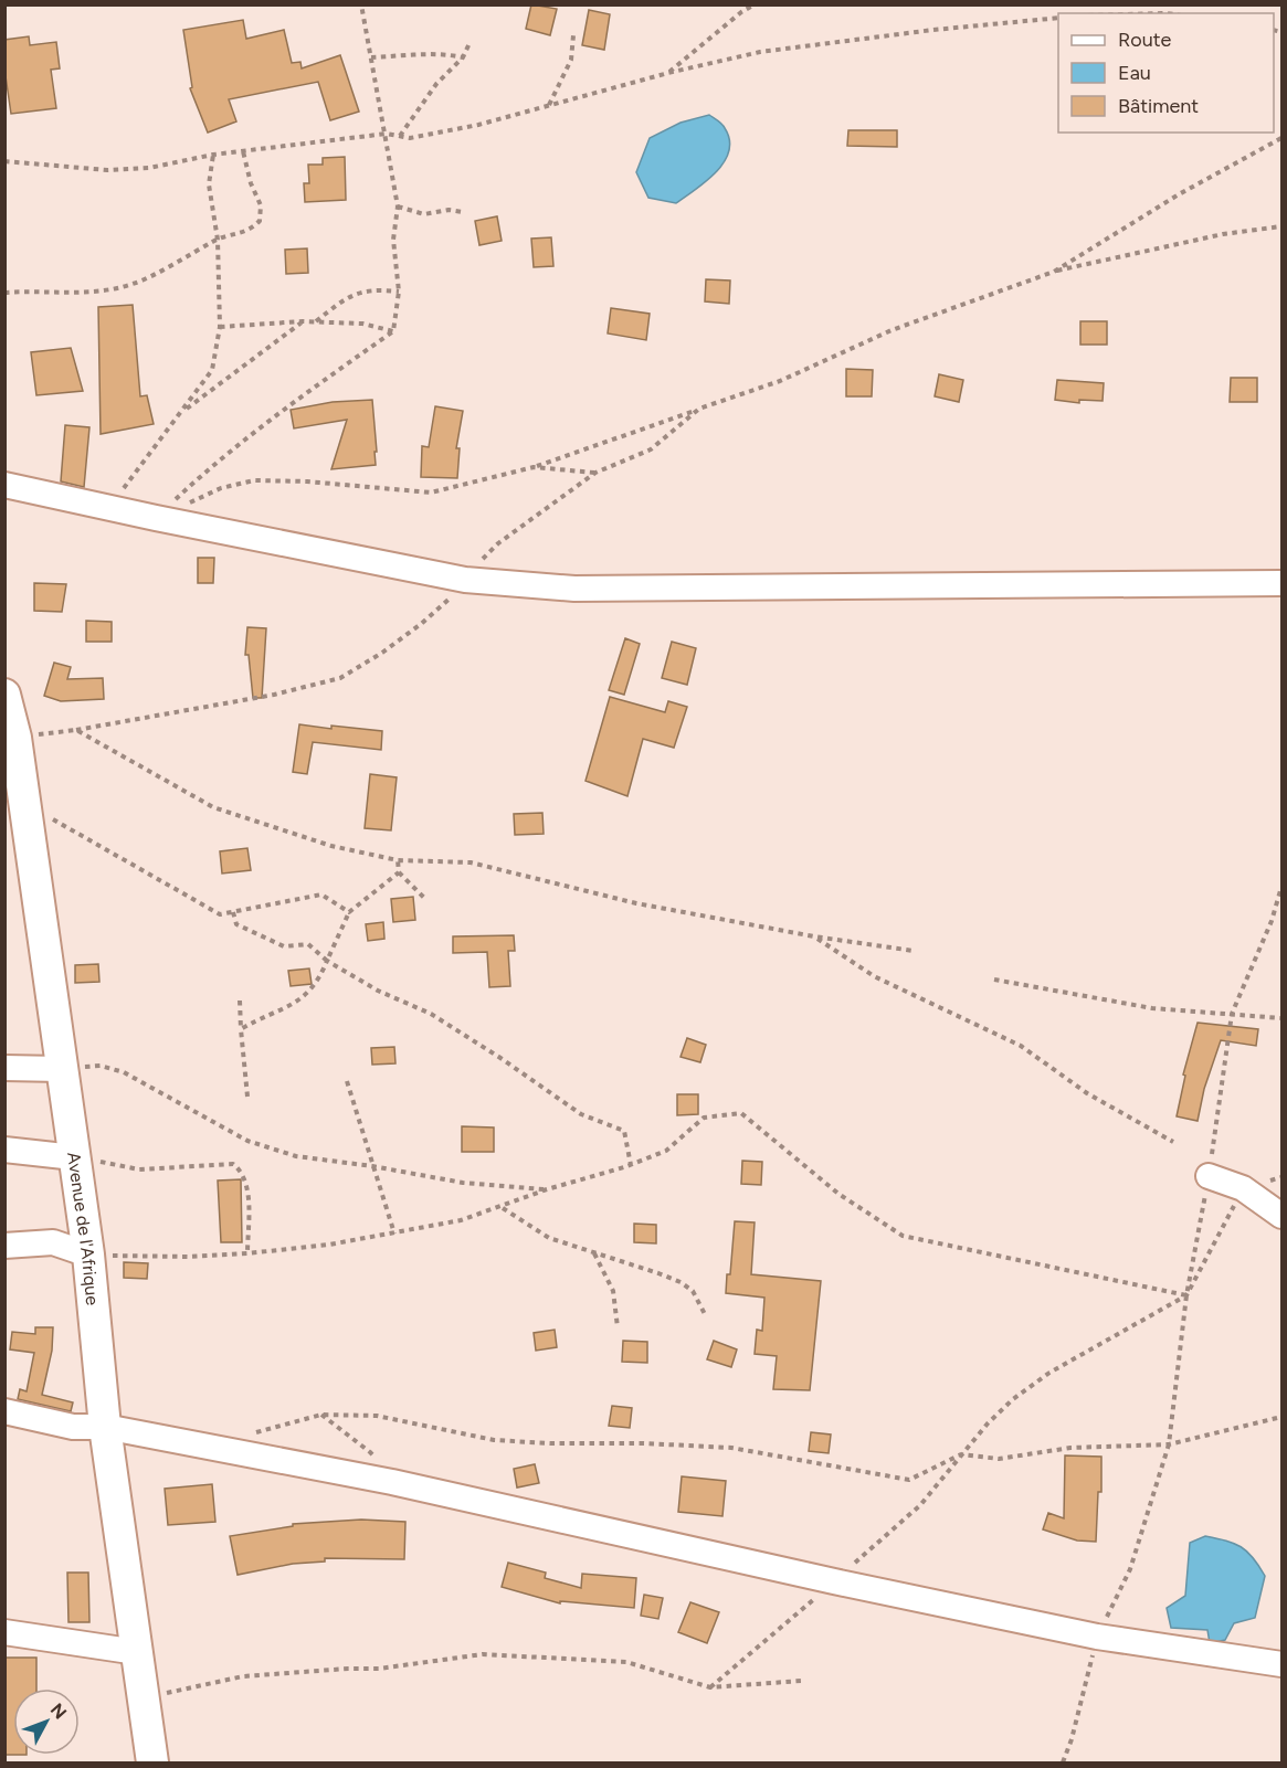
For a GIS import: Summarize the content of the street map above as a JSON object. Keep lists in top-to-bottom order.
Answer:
{
  "streets": {
    "main road": ["Avenue de l'Afrique"]
  },
  "legend": ["Route", "Eau", "Bâtiment"],
  "north": "top right"
}
